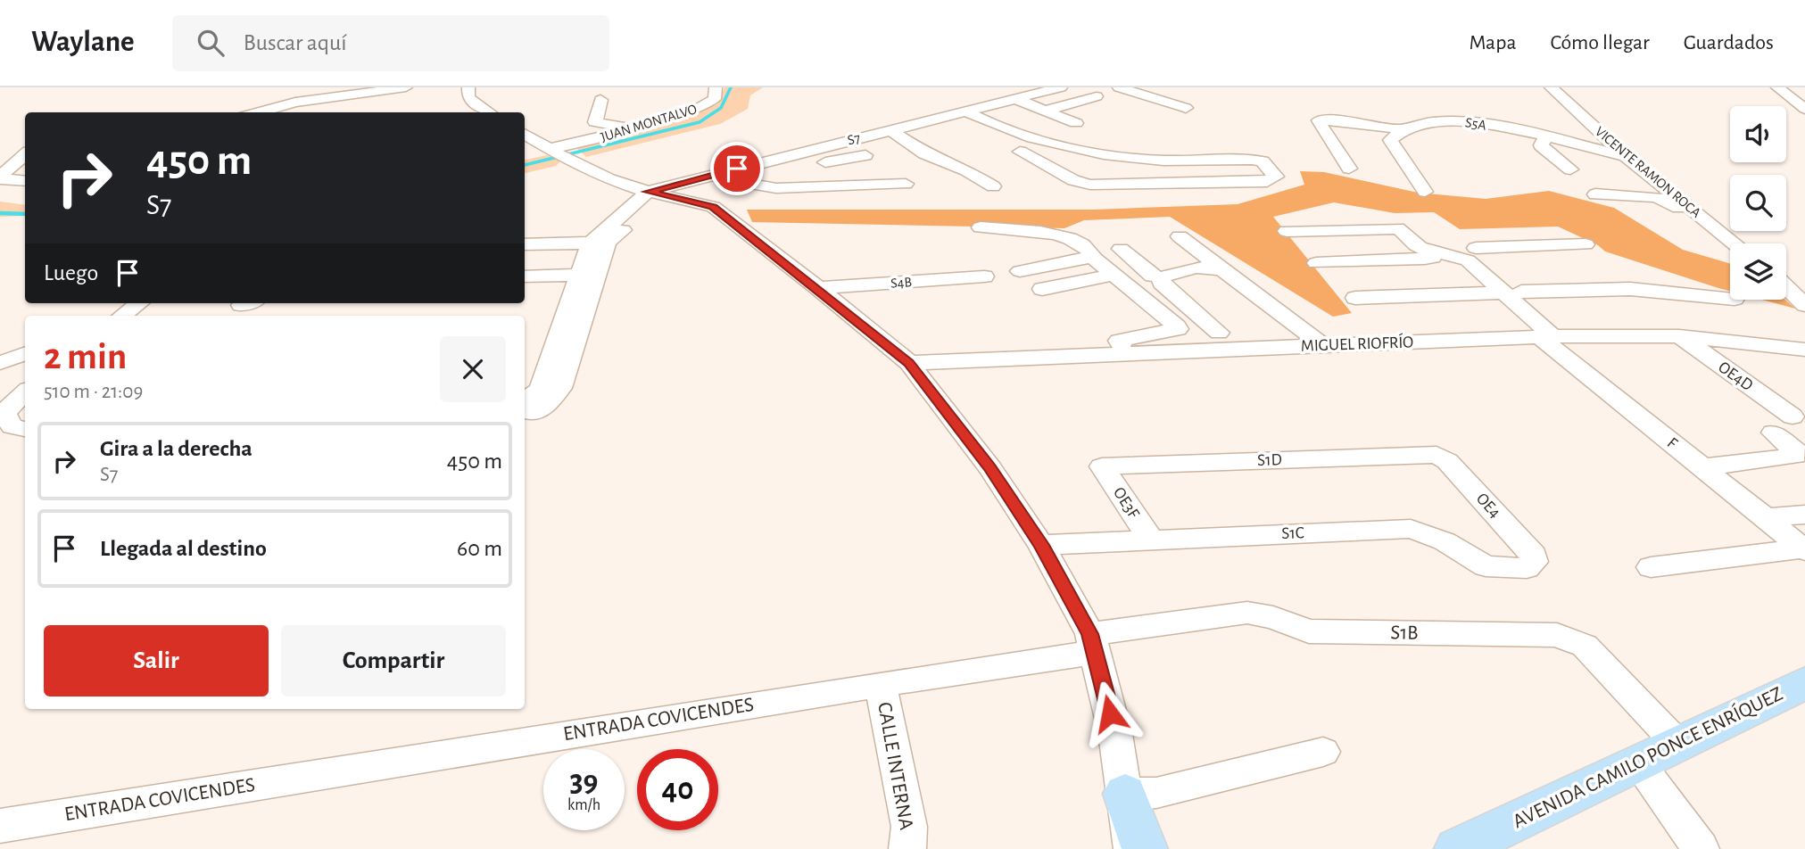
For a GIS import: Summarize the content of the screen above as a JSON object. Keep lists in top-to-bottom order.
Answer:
{
  "streets": {
    "main road": ["AVENIDA CAMILO PONCE ENRÍQUEZ"],
    "street": [
      "JUAN MONTALVO",
      "S5A",
      "S7",
      "VICENTE RAMON ROCA",
      "S4B",
      "MIGUEL RIOFRÍO",
      "OE4D",
      "F",
      "S1D",
      "OE3F",
      "OE4",
      "S1C",
      "S1B",
      "ENTRADA COVICENDES",
      "CALLE INTERNA"
    ]
  },
  "crossings": [
    ["S5A", "VICENTE RAMON ROCA"],
    ["MIGUEL RIOFRÍO", "OE4D"],
    ["MIGUEL RIOFRÍO", "F"],
    ["S1D", "OE3F"],
    ["S1D", "OE4"],
    ["OE3F", "S1C"],
    ["OE4", "S1C"],
    ["S1B", "ENTRADA COVICENDES"],
    ["S1B", "AVENIDA CAMILO PONCE ENRÍQUEZ"],
    ["ENTRADA COVICENDES", "CALLE INTERNA"]
  ],
  "page": {
    "header": "Waylane",
    "search": "Buscar aquí",
    "nav": ["Mapa", "Cómo llegar", "Guardados"],
    "turn": ["450 m", "S7"],
    "then": "Luego",
    "heading": ["2 min", "510 m · 21:09"],
    "list": [
      {
        "name": "Gira a la derecha",
        "note": "S7",
        "value": "450 m"
      },
      {
        "name": "Llegada al destino",
        "value": "60 m"
      }
    ],
    "buttons": ["Salir", "Compartir"],
    "speed": "39 km/h",
    "limit": "40"
  }
}
